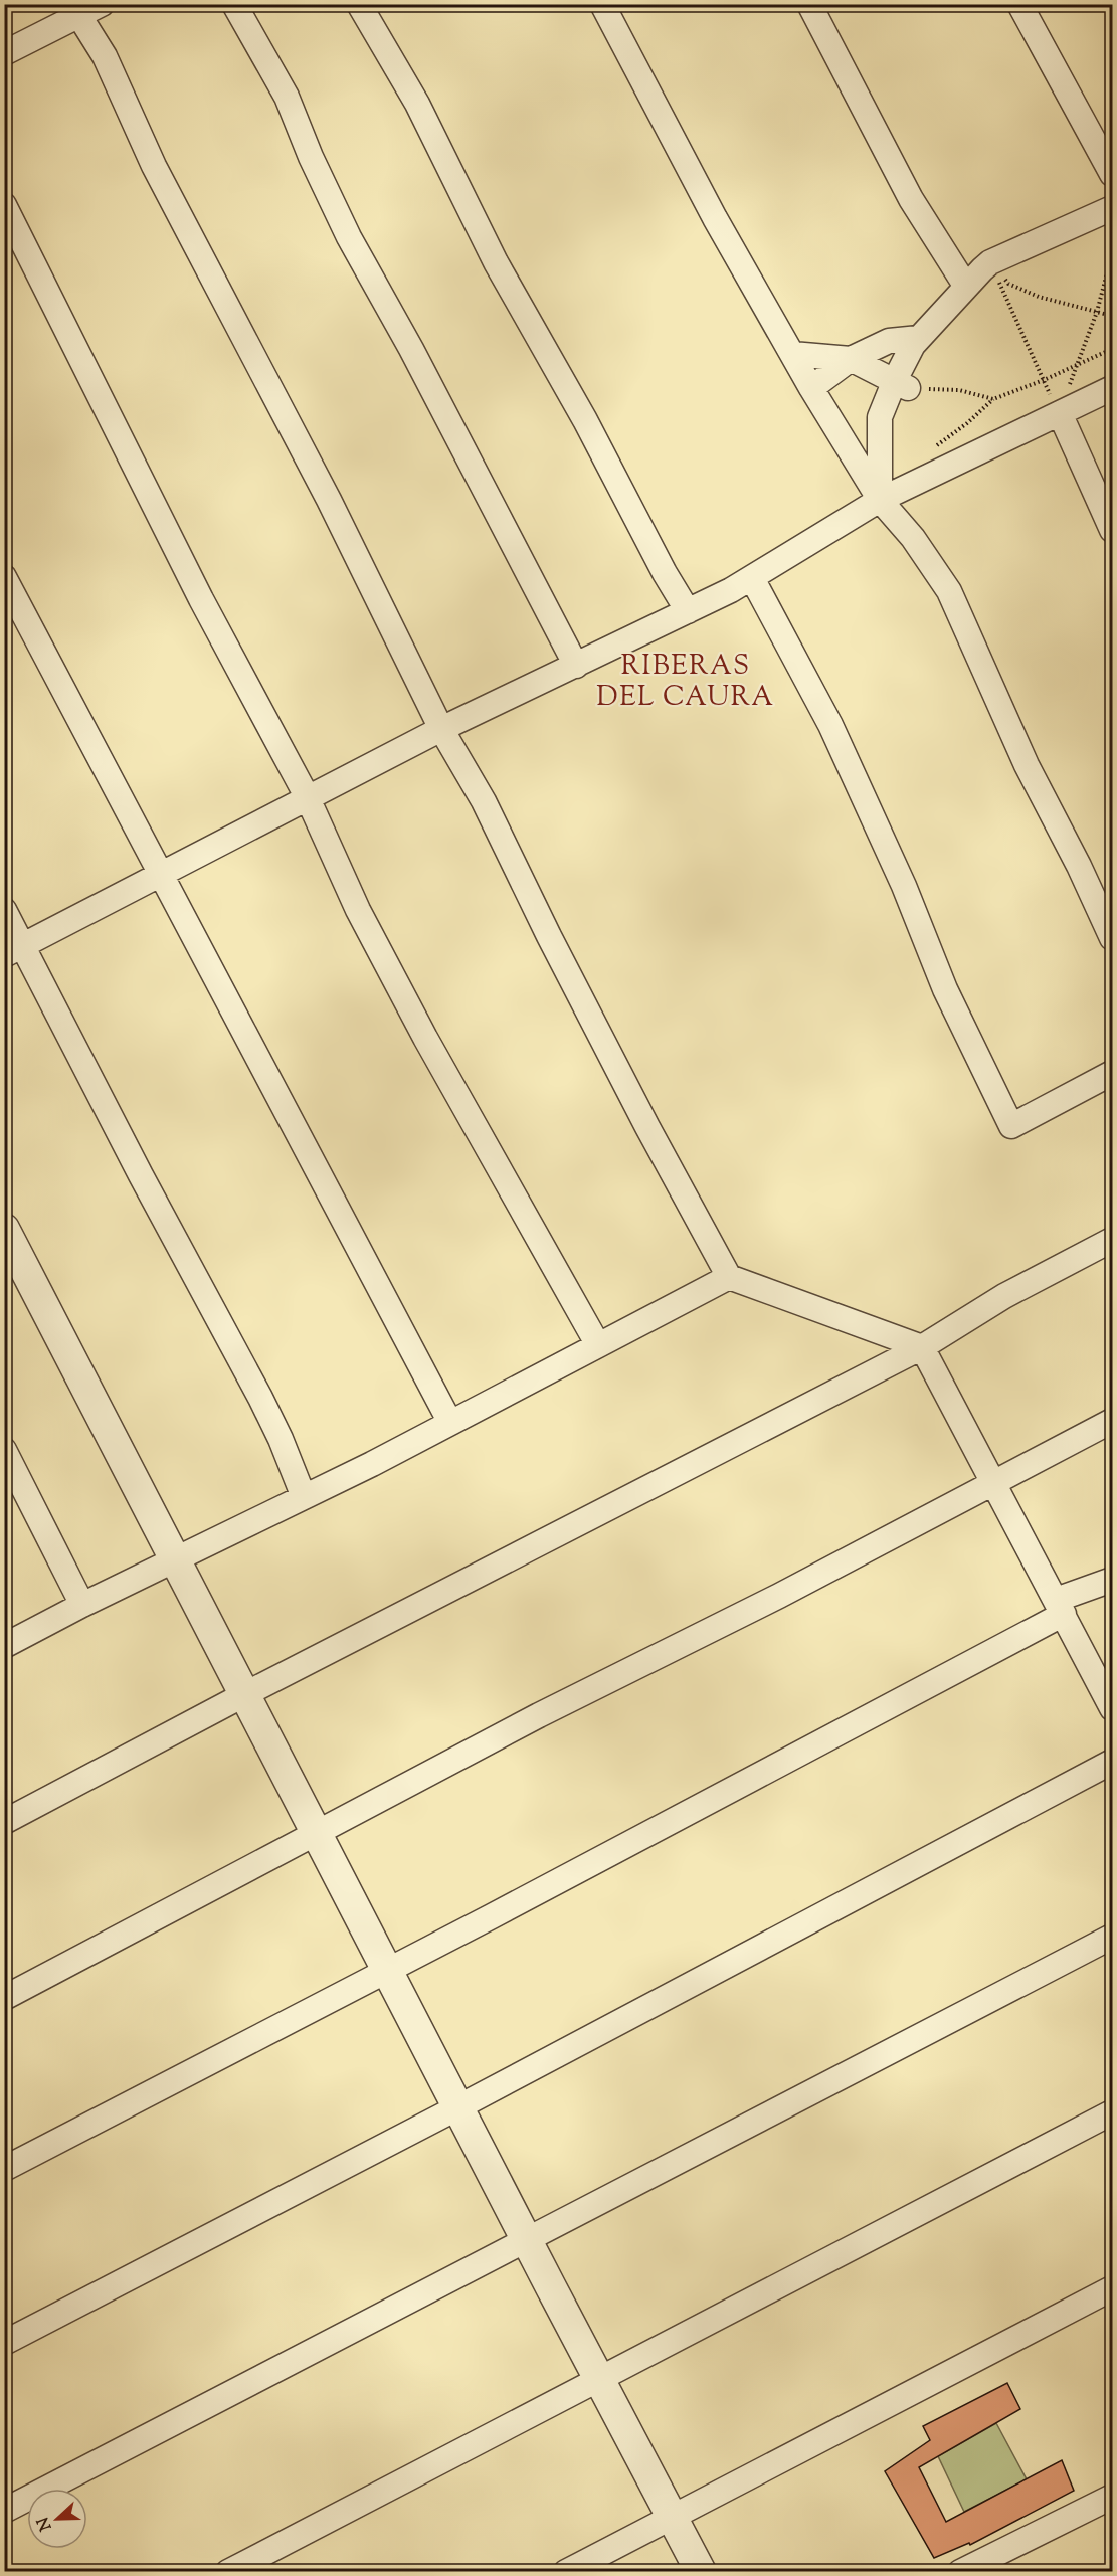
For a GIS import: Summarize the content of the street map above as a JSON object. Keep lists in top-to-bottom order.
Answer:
{
  "districts": ["RIBERAS DEL CAURA"],
  "north": "left"
}
